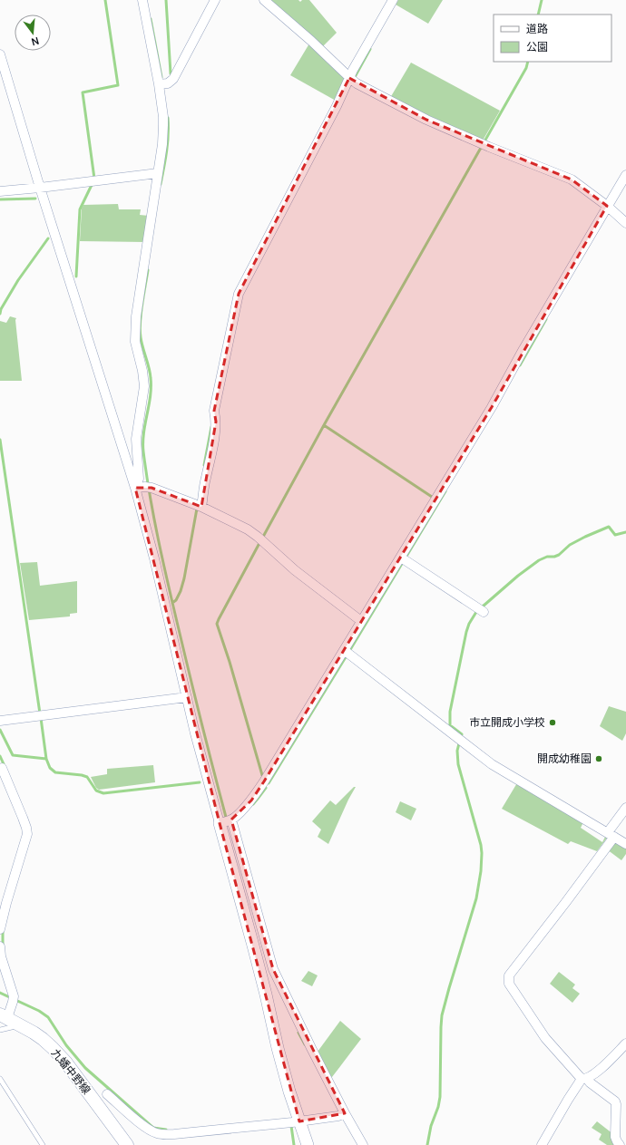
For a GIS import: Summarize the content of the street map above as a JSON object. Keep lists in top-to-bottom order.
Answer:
{
  "streets": {
    "main road": ["九蟠中野線"]
  },
  "places": ["市立開成小学校", "開成幼稚園"],
  "legend": ["道路", "公園"],
  "north": "bottom"
}
